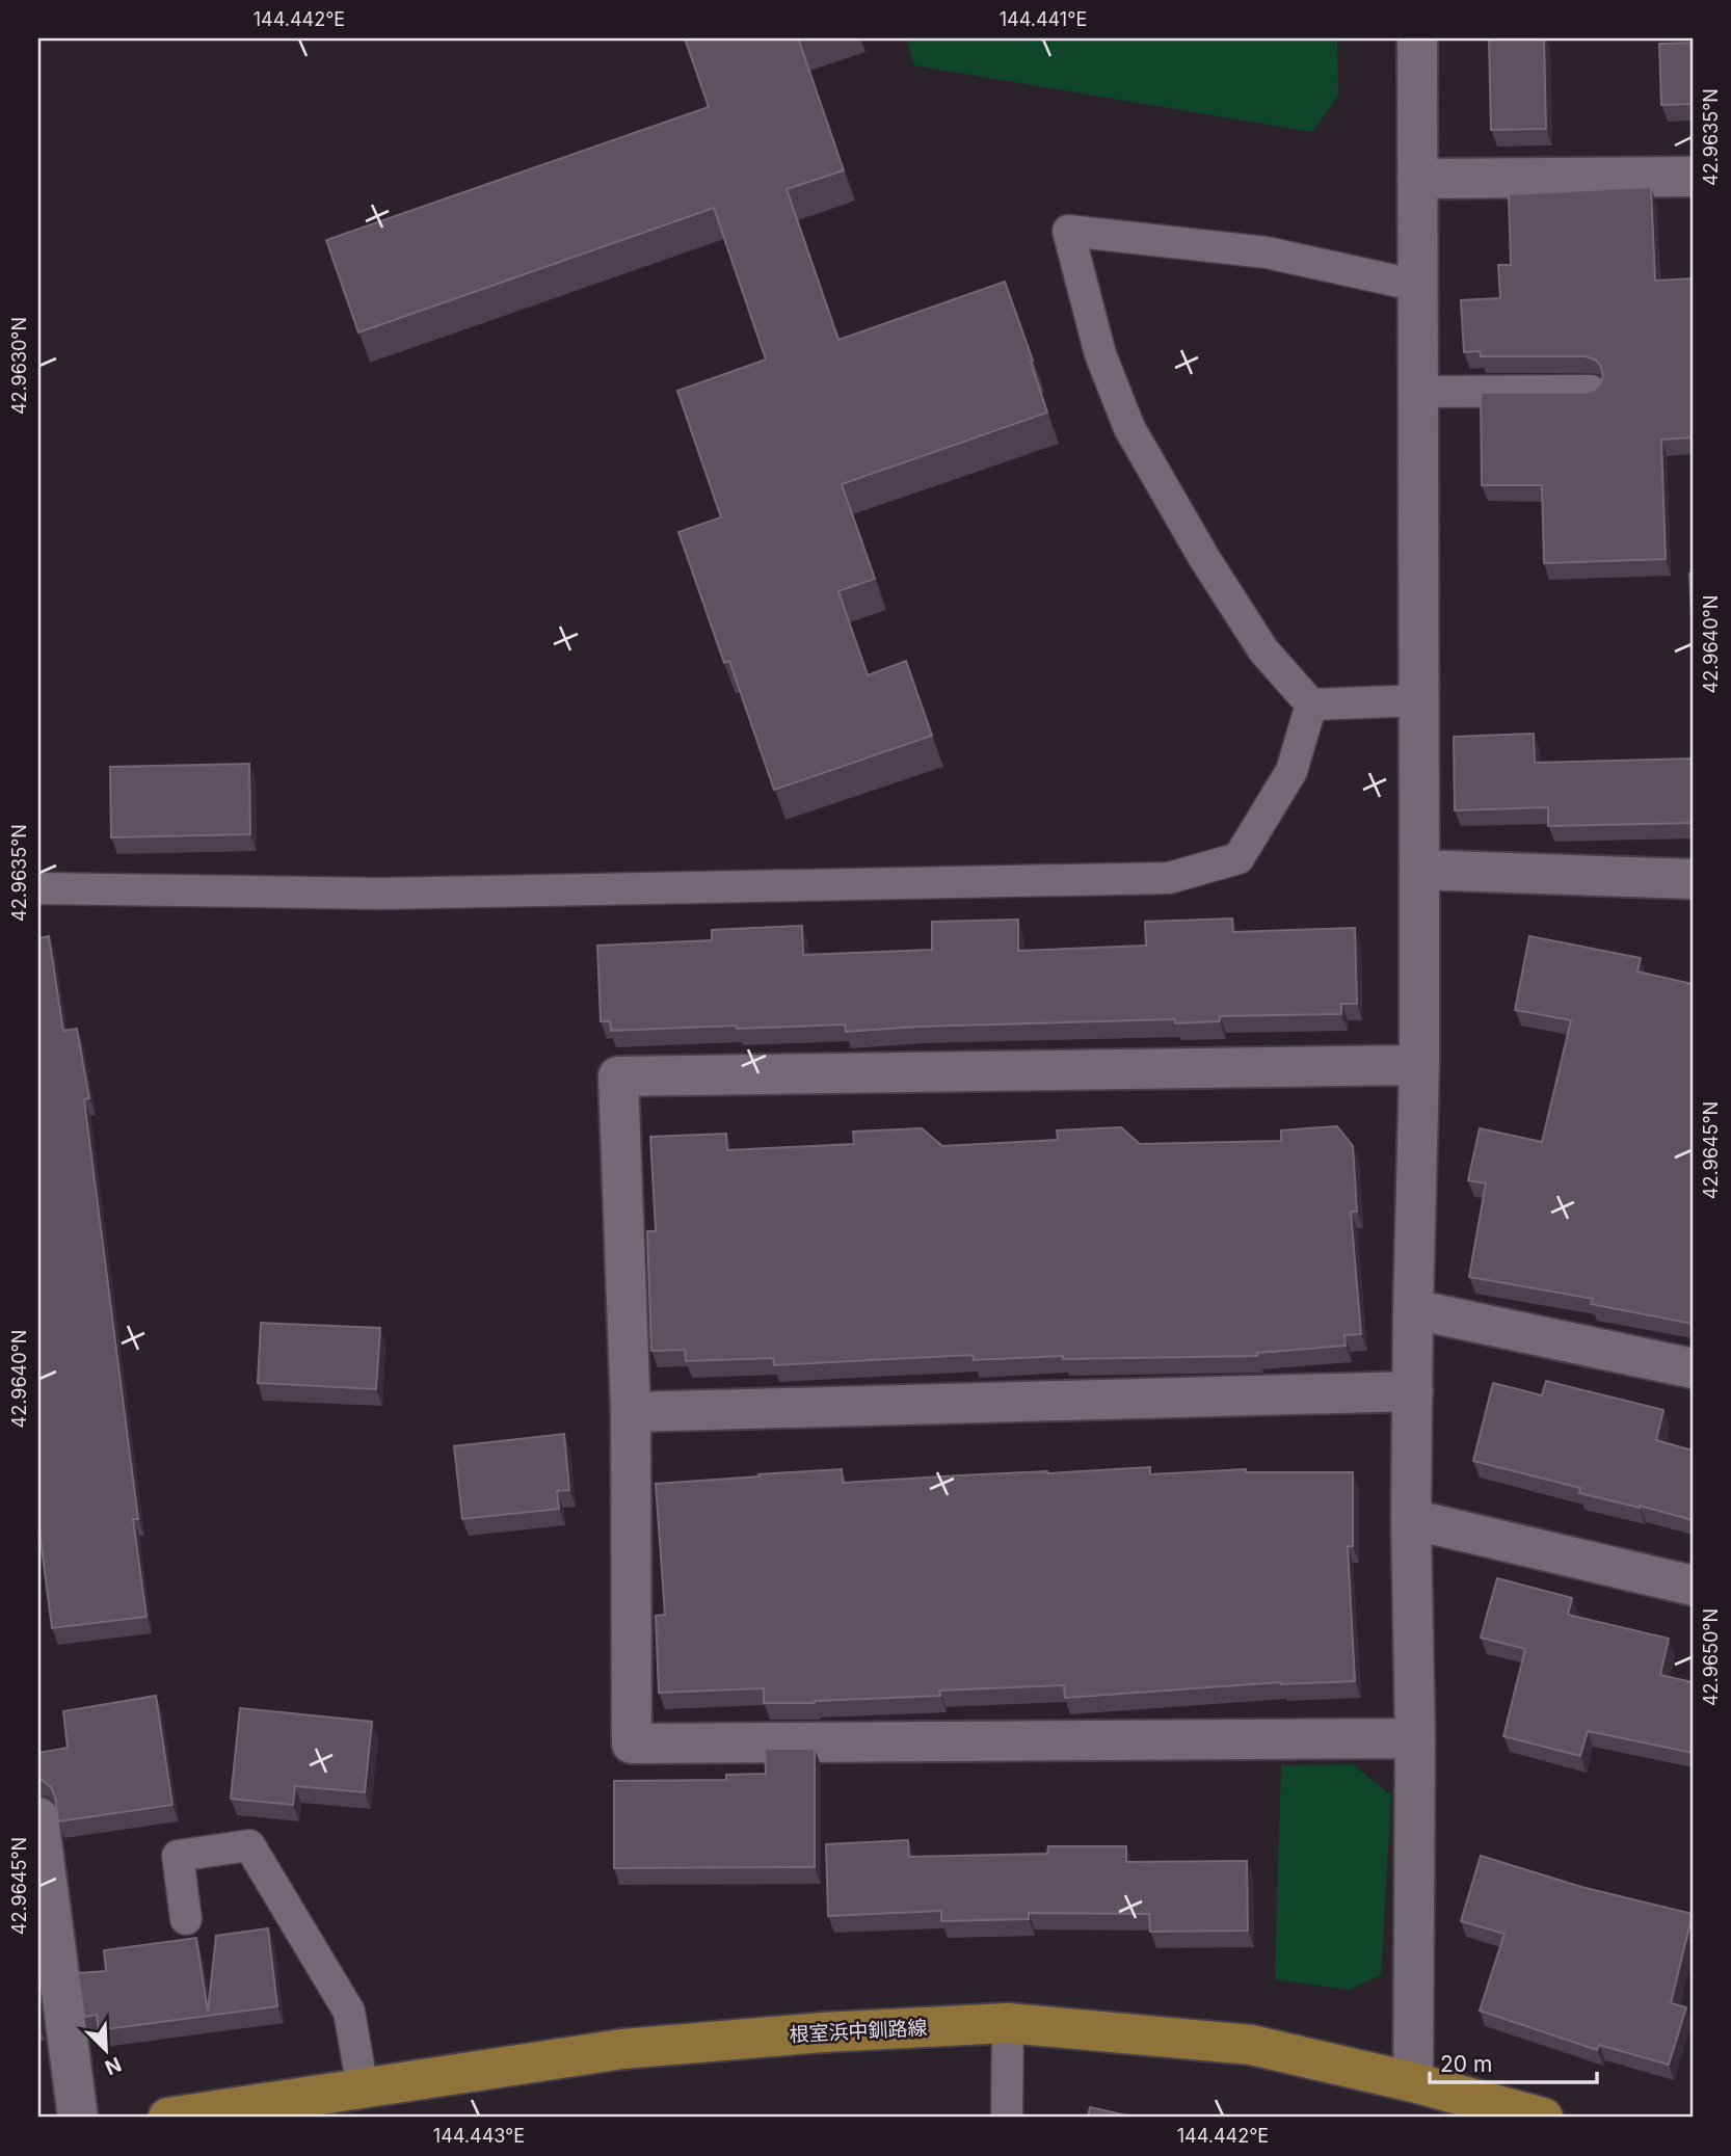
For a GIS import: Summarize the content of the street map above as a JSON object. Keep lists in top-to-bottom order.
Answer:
{
  "streets": {
    "main road": ["根室浜中釧路線"]
  },
  "scale_bar": "20 m",
  "north": "bottom right",
  "coordinates": [
    "144.442°E",
    "144.441°E",
    "42.9635°N",
    "42.9630°N",
    "42.9640°N",
    "42.9645°N",
    "42.9650°N",
    "144.443°E"
  ]
}
